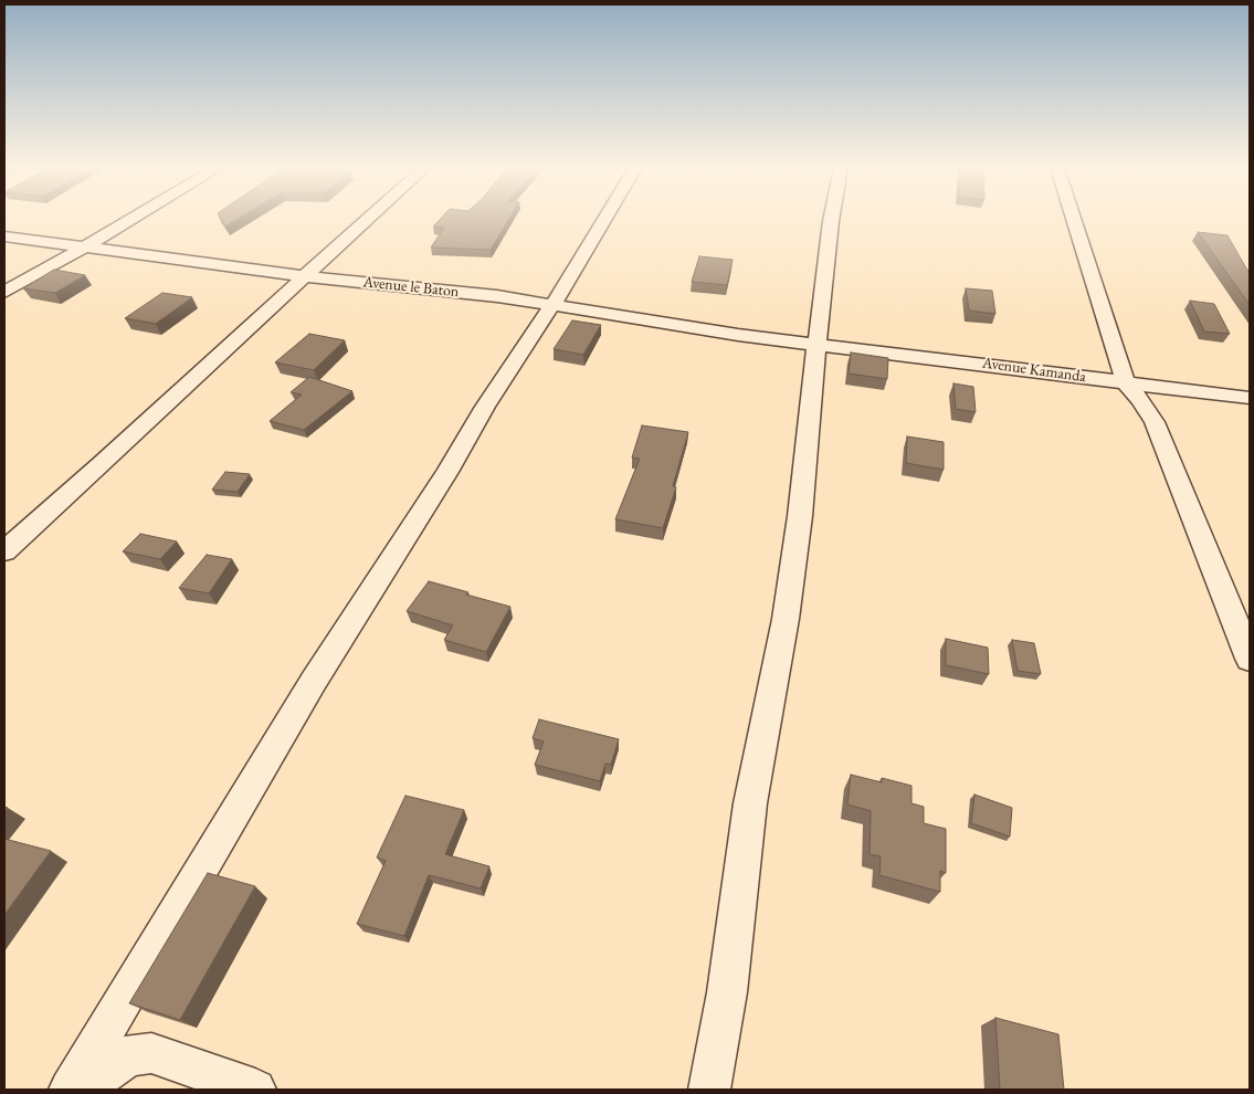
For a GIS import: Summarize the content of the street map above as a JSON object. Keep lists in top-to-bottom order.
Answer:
{
  "streets": {
    "street": ["Avenue le Baton", "Avenue Kamanda"]
  },
  "crossings": [
    ["Avenue le Baton", "Avenue Kamanda"]
  ]
}
